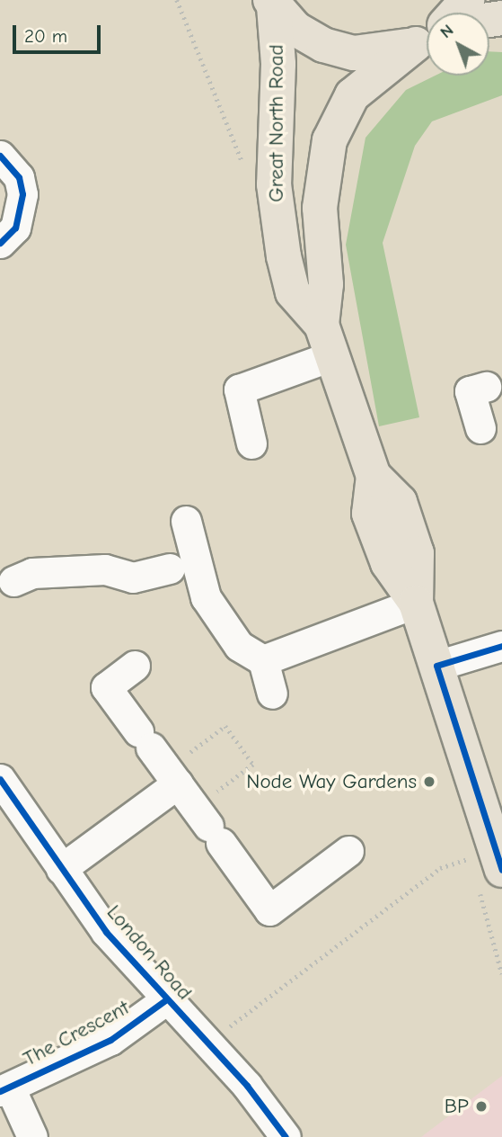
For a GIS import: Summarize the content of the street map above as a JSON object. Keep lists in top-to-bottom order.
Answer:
{
  "streets": {
    "main road": ["Great North Road"],
    "street": ["London Road", "The Crescent"]
  },
  "crossings": [
    ["London Road", "The Crescent"]
  ],
  "places": ["Node Way Gardens", "BP"],
  "scale_bar": "20 m",
  "north": "top left"
}
